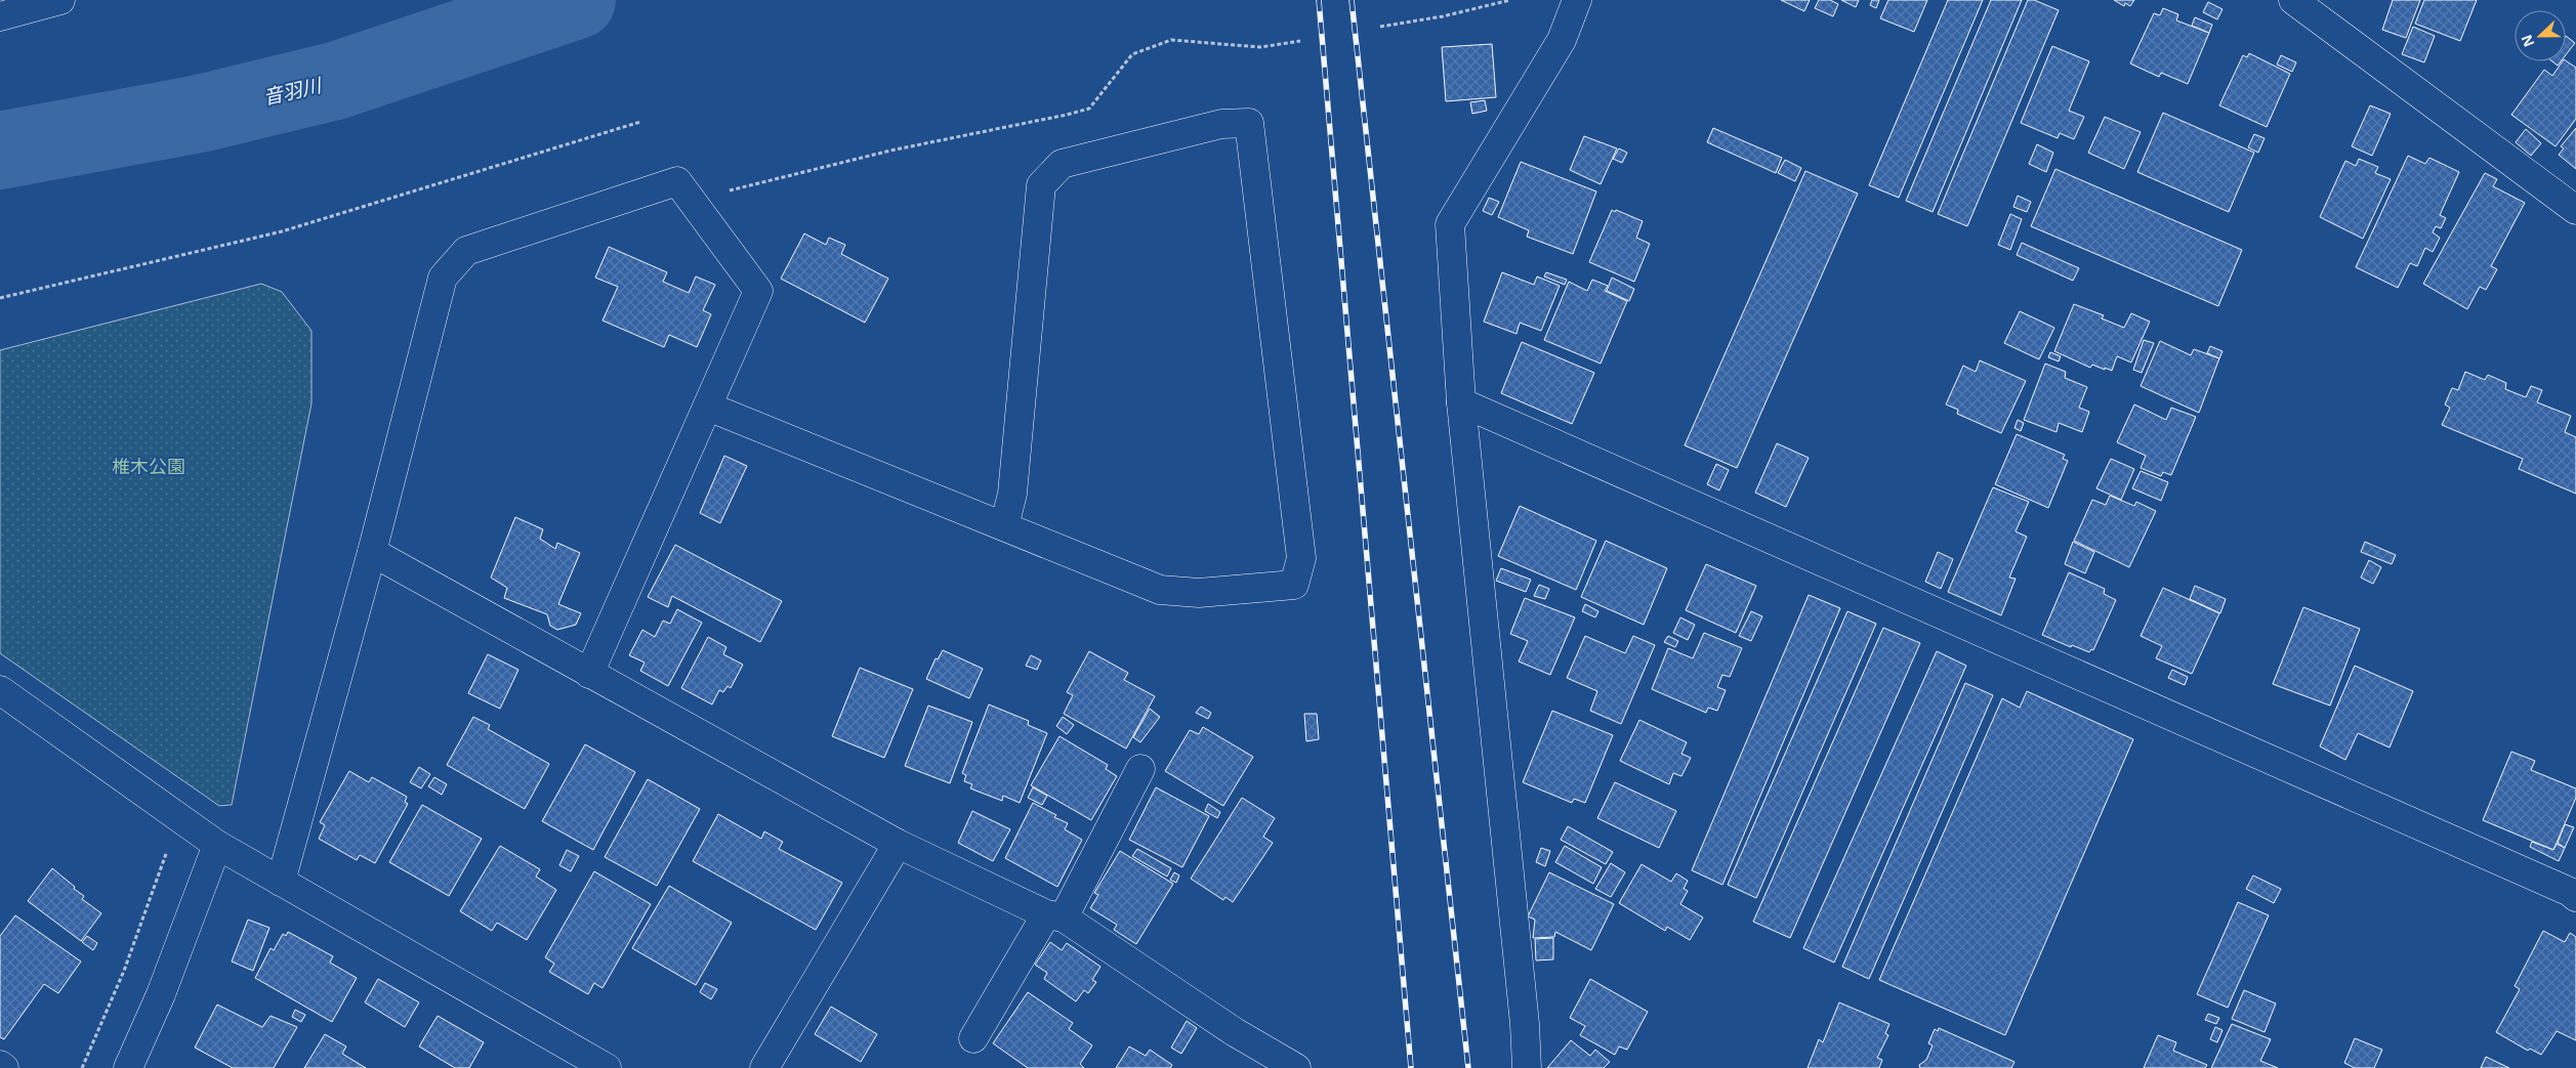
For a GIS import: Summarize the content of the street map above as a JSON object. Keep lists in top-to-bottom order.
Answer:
{
  "water": ["音羽川"],
  "parks": ["椎木公園"],
  "north": "left"
}
